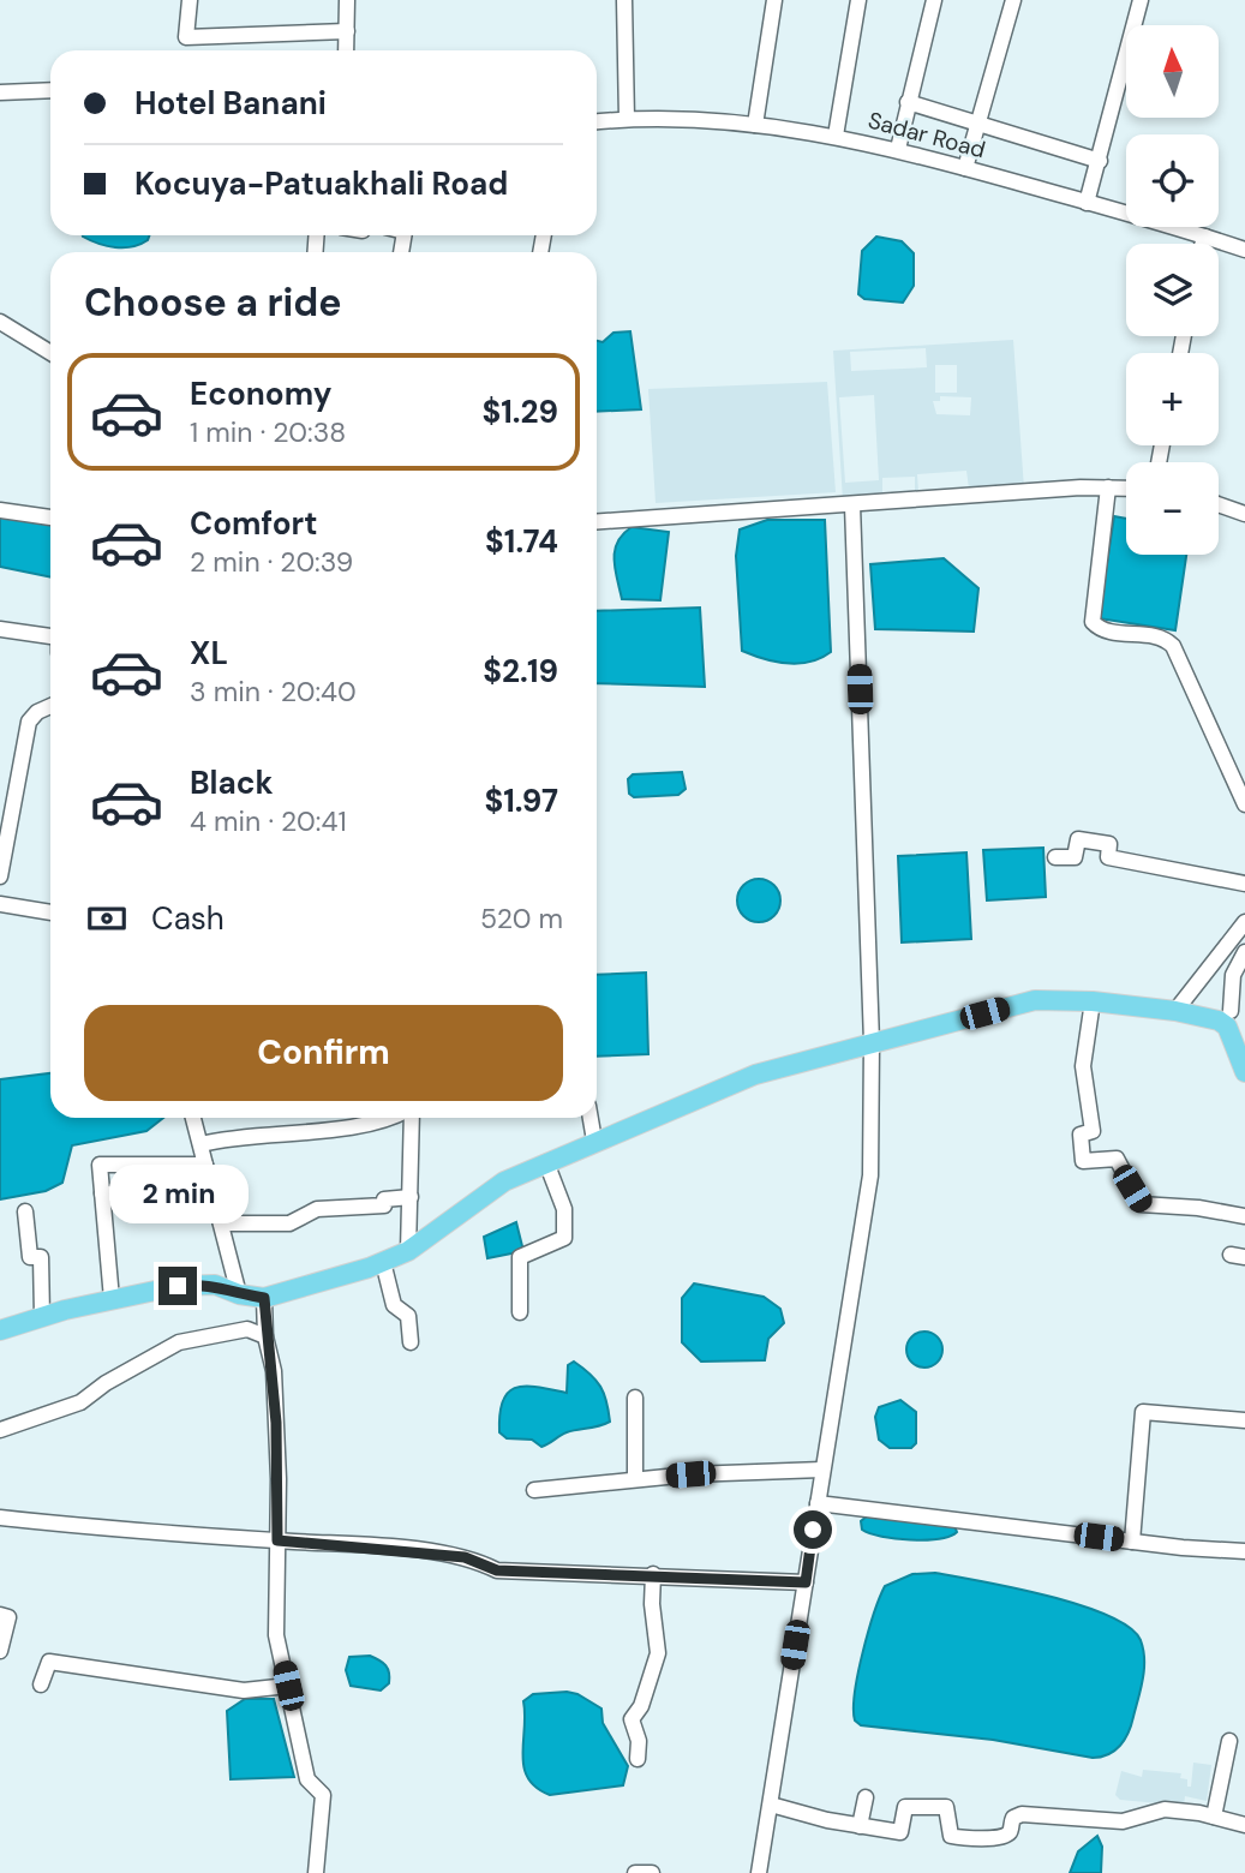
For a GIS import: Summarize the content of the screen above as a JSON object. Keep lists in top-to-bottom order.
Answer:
{
  "streets": {
    "street": ["Sadar Road"]
  },
  "north": "top",
  "page": {
    "map_buttons": ["+", "−"],
    "banner": ["Hotel Banani", "Kocuya-Patuakhali Road"],
    "heading": "Choose a ride",
    "list": [
      {
        "name": "Economy",
        "note": "1 min · 20:38",
        "value": "$1.29"
      },
      {
        "name": "Comfort",
        "note": "2 min · 20:39",
        "value": "$1.74"
      },
      {
        "name": "XL",
        "note": "3 min · 20:40",
        "value": "$2.19"
      },
      {
        "name": "Black",
        "note": "4 min · 20:41",
        "value": "$1.97"
      }
    ],
    "pay": ["Cash", "520 m"],
    "buttons": "Confirm",
    "bubble": "2 min"
  }
}
